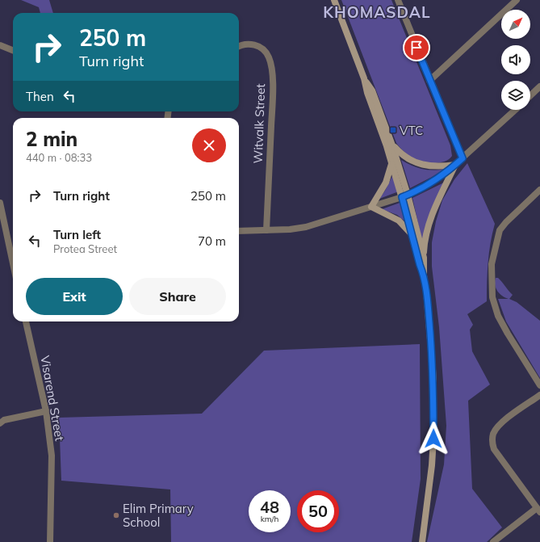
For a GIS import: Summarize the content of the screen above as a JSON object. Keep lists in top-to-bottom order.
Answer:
{
  "streets": {
    "street": ["Witvalk Street", "Visarend Street"]
  },
  "districts": ["KHOMASDAL"],
  "places": {
    "transit": ["VTC"],
    "other": ["Elim Primary School"]
  },
  "north": "top right",
  "page": {
    "turn": ["250 m", "Turn right"],
    "then": "Then",
    "heading": ["2 min", "440 m · 08:33"],
    "list": [
      {
        "name": "Turn right",
        "value": "250 m"
      },
      {
        "name": "Turn left",
        "note": "Protea Street",
        "value": "70 m"
      }
    ],
    "buttons": ["Exit", "Share"],
    "speed": "48 km/h",
    "limit": "50"
  }
}
